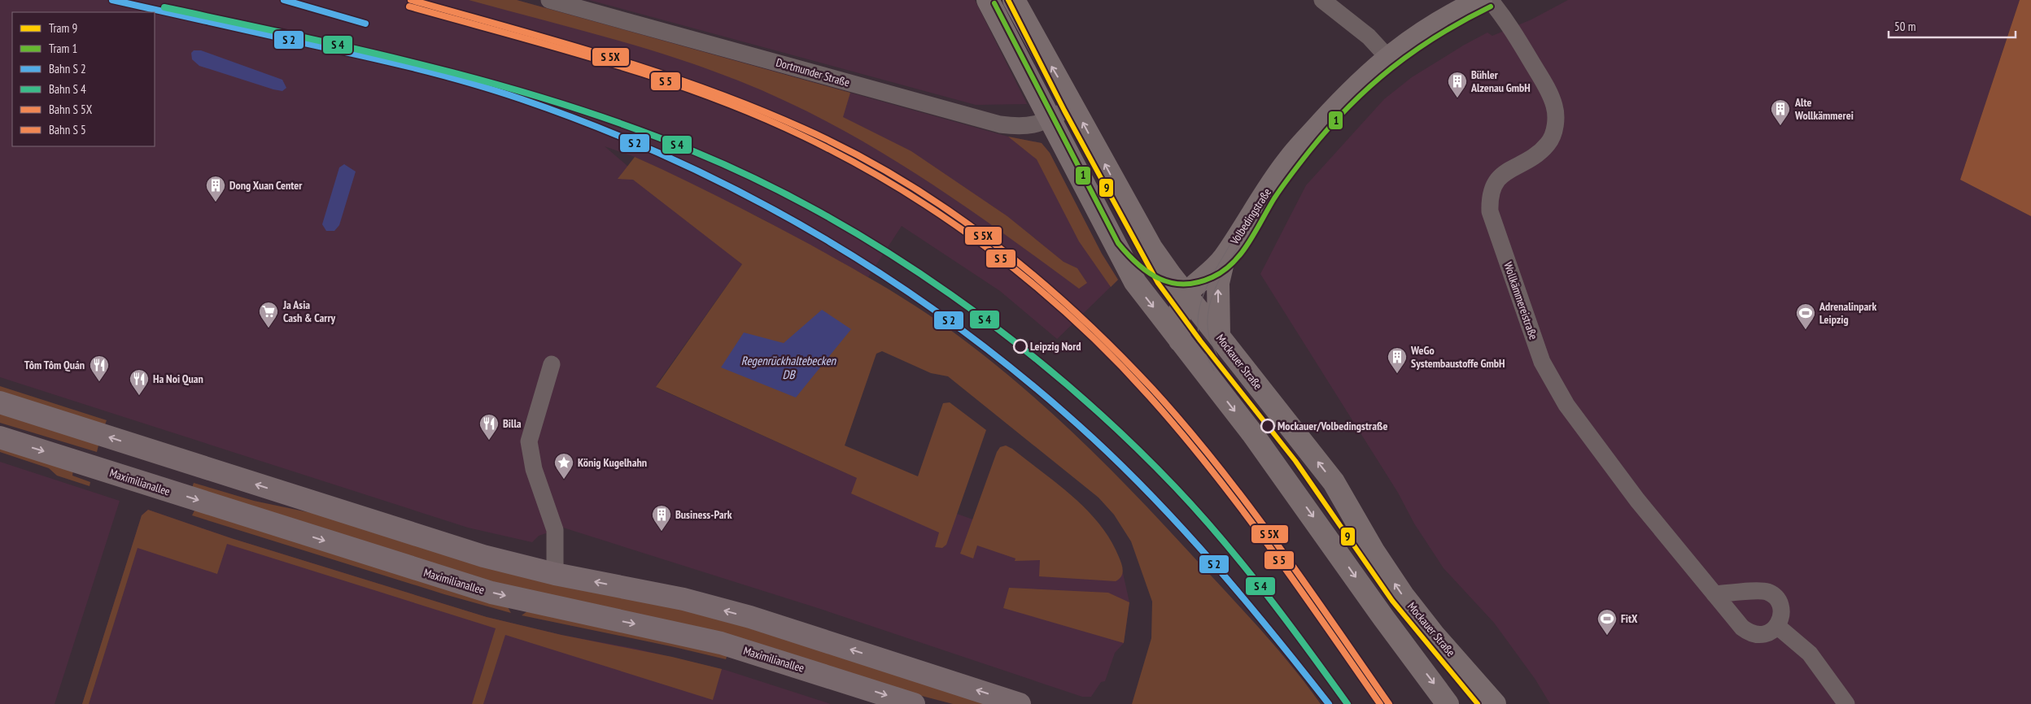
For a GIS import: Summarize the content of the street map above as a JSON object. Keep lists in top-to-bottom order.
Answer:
{
  "streets": {
    "main road": ["Volbedingstraße", "Mockauer Straße", "Maximilianallee"],
    "street": ["Dortmunder Straße", "Wollkämmereistraße"]
  },
  "crossings": [
    ["Dortmunder Straße", "Mockauer Straße"],
    ["Volbedingstraße", "Mockauer Straße"]
  ],
  "water": ["Regenrückhaltebecken DB"],
  "places": {
    "building": [
      "Bühler Alzenau GmbH",
      "Alte Wollkämmerei",
      "Dong Xuan Center",
      "WeGo Systembaustoffe GmbH",
      "Business-Park"
    ],
    "supermarket": ["Ja Asia Cash & Carry"],
    "sports": ["Adrenalinpark Leipzig", "FitX"],
    "other": ["Leipzig Nord", "Mockauer/Volbedingstraße"],
    "restaurant": ["Tôm Tôm Quán", "Ha Noi Quan", "Billa"],
    "place": ["König Kugelhahn"]
  },
  "lines": ["tram line 9", "tram line 1"],
  "legend": [
    "Tram 9",
    "Tram 1",
    "Bahn S 2",
    "Bahn S 4",
    "Bahn S 5X",
    "Bahn S 5"
  ],
  "scale_bar": "50 m"
}
